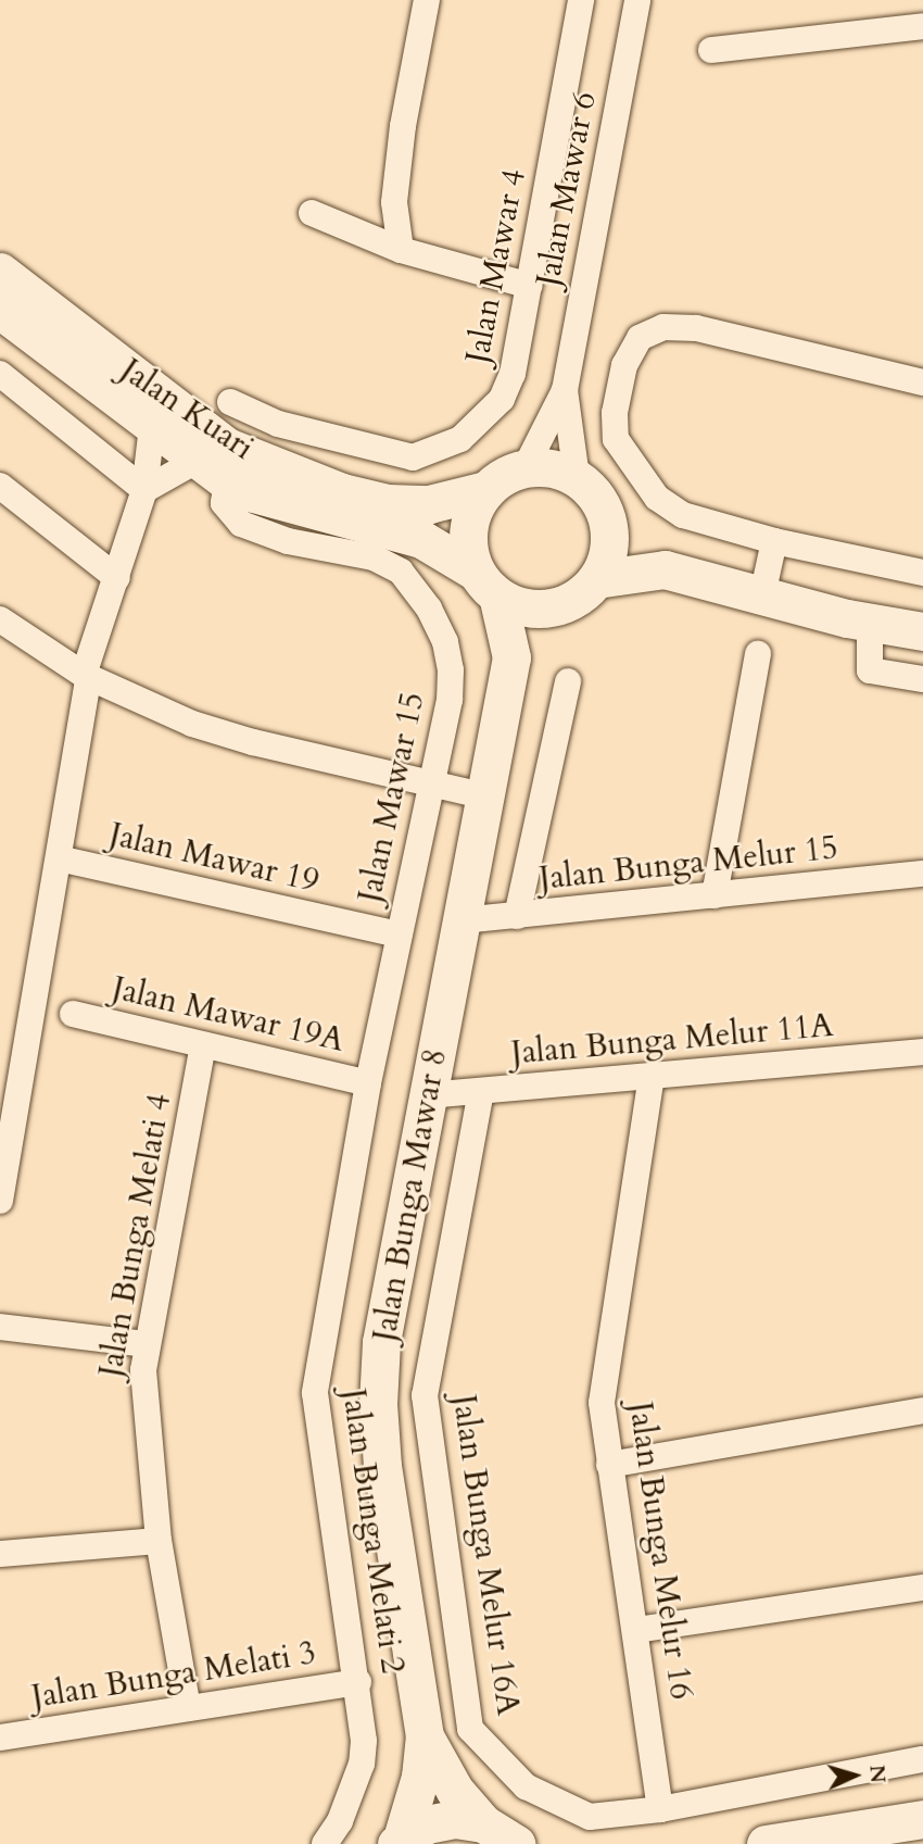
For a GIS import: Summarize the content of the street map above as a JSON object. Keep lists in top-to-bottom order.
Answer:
{
  "streets": {
    "street": [
      "Jalan Mawar 6",
      "Jalan Mawar 4",
      "Jalan Kuari",
      "Jalan Mawar 15",
      "Jalan Mawar 19",
      "Jalan Bunga Melur 15",
      "Jalan Mawar 19A",
      "Jalan Bunga Melur 11A",
      "Jalan Bunga Mawar 8",
      "Jalan Bunga Melati 4",
      "Jalan Bunga Melati 2",
      "Jalan Bunga Melur 16",
      "Jalan Bunga Melur 16A",
      "Jalan Bunga Melati 3"
    ]
  },
  "crossings": [
    ["Jalan Mawar 6", "Jalan Kuari"],
    ["Jalan Mawar 6", "Jalan Bunga Mawar 8"],
    ["Jalan Mawar 4", "Jalan Kuari"],
    ["Jalan Mawar 4", "Jalan Mawar 15"],
    ["Jalan Kuari", "Jalan Mawar 15"],
    ["Jalan Kuari", "Jalan Bunga Mawar 8"],
    ["Jalan Mawar 15", "Jalan Mawar 19"],
    ["Jalan Mawar 15", "Jalan Mawar 19A"],
    ["Jalan Mawar 15", "Jalan Bunga Melati 2"],
    ["Jalan Bunga Melur 15", "Jalan Bunga Mawar 8"],
    ["Jalan Mawar 19A", "Jalan Bunga Melati 4"],
    ["Jalan Mawar 19A", "Jalan Bunga Melati 2"],
    ["Jalan Bunga Melur 11A", "Jalan Bunga Mawar 8"],
    ["Jalan Bunga Melur 11A", "Jalan Bunga Melur 16"],
    ["Jalan Bunga Melur 11A", "Jalan Bunga Melur 16A"],
    ["Jalan Bunga Melati 4", "Jalan Bunga Melati 3"],
    ["Jalan Bunga Melati 2", "Jalan Bunga Melati 3"],
    ["Jalan Bunga Melur 16", "Jalan Bunga Melur 16A"]
  ],
  "north": "right"
}
